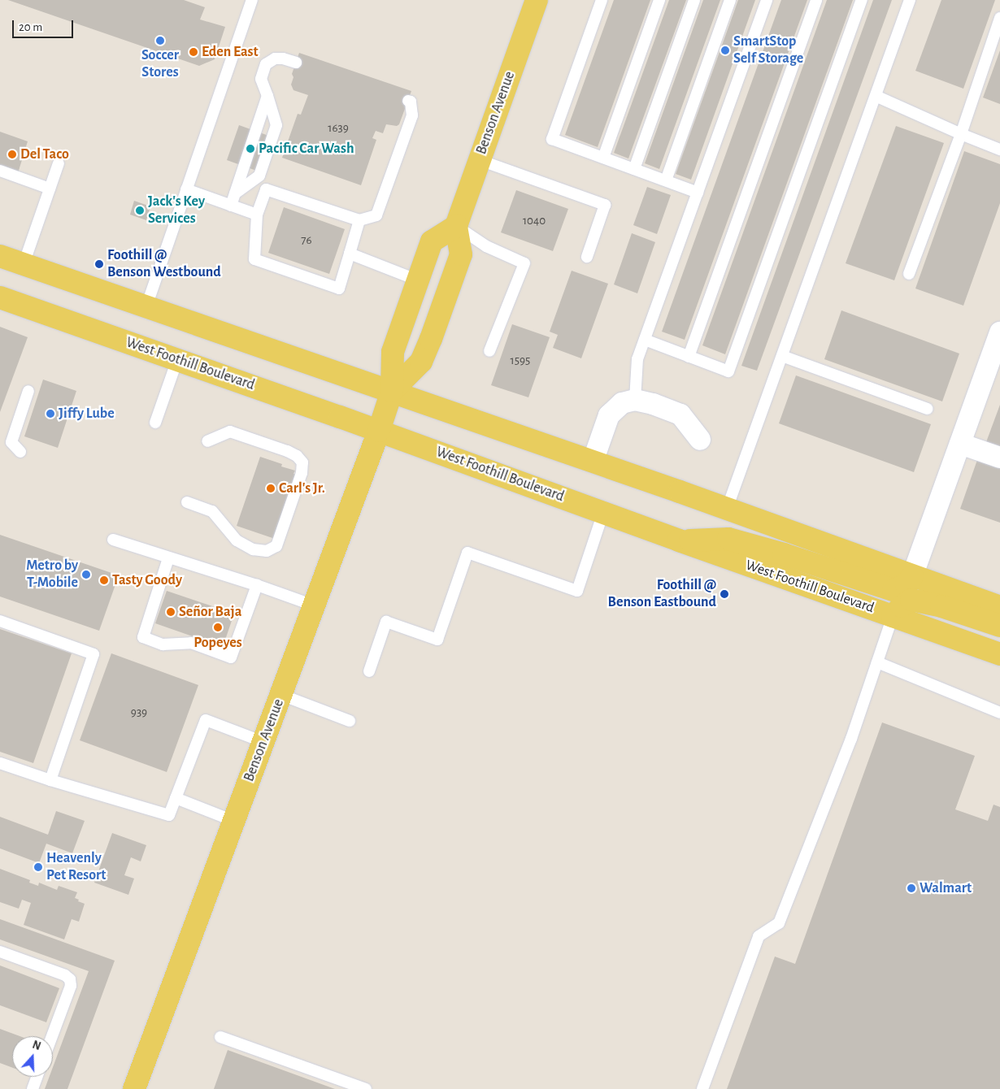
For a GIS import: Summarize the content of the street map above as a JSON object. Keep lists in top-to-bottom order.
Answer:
{
  "streets": {
    "main road": ["Benson Avenue", "West Foothill Boulevard"]
  },
  "crossings": [
    ["Benson Avenue", "West Foothill Boulevard"]
  ],
  "places": [
    "Soccer Stores",
    "SmartStop Self Storage",
    "Eden East",
    "Pacific Car Wash",
    "Del Taco",
    "Jack's Key Services",
    "Foothill @ Benson Westbound",
    "Jiffy Lube",
    "Carl's Jr.",
    "Metro by T-Mobile",
    "Tasty Goody",
    "Foothill @ Benson Eastbound",
    "Señor Baja",
    "Popeyes",
    "Heavenly Pet Resort",
    "Walmart"
  ],
  "house_numbers": [
    "1639",
    "1040",
    "76",
    "1595",
    "939"
  ],
  "scale_bar": "20 m",
  "north": "top"
}
